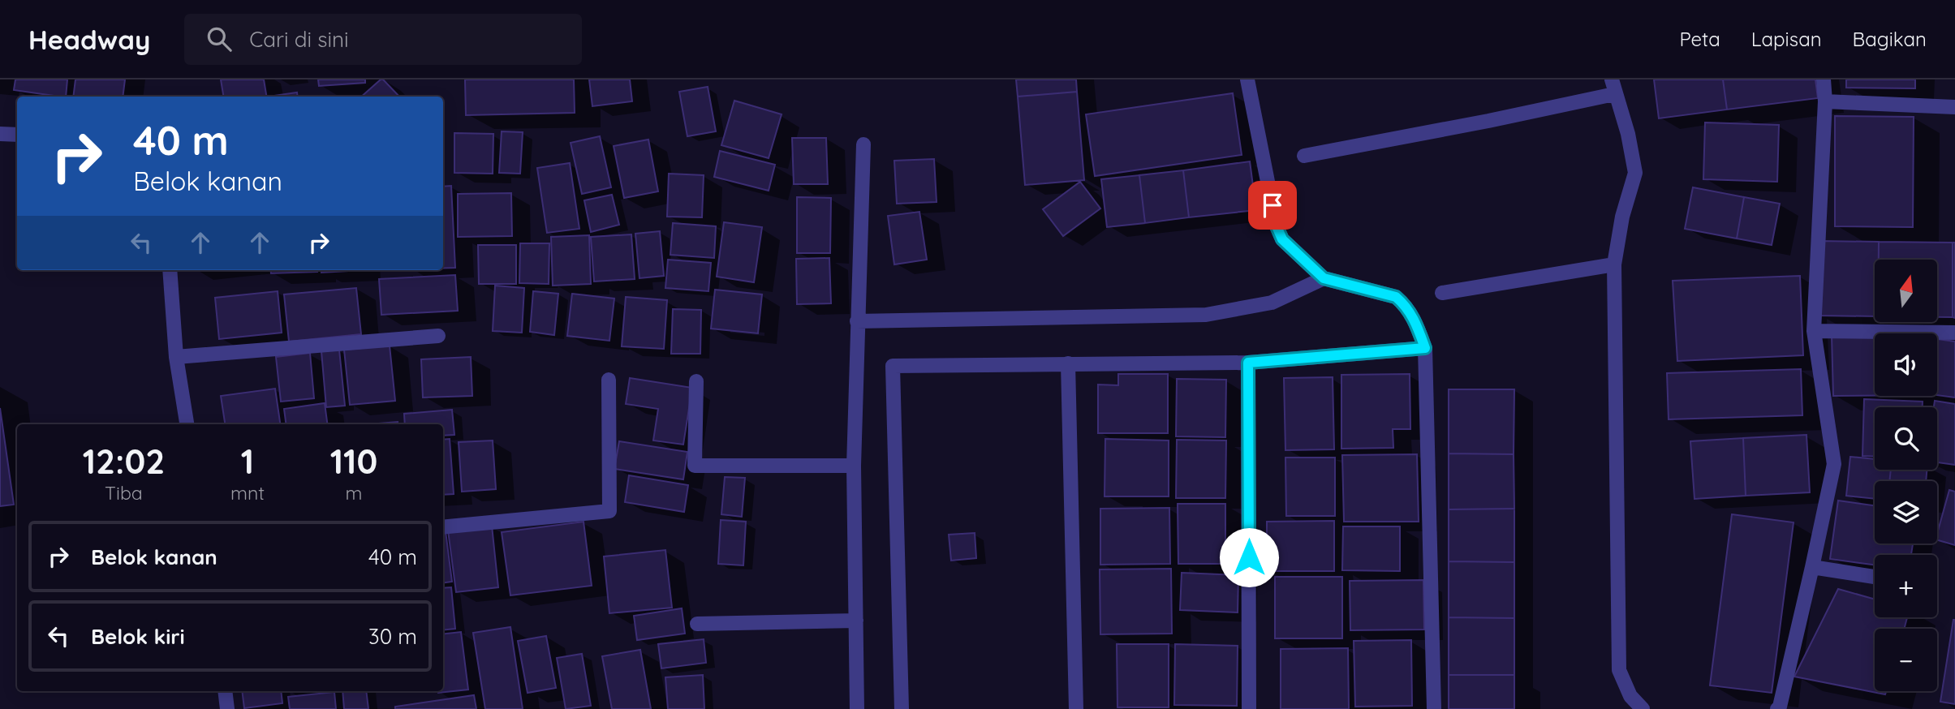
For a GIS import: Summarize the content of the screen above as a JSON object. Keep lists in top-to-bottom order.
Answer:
{
  "north": "top",
  "page": {
    "header": "Headway",
    "search": "Cari di sini",
    "nav": ["Peta", "Lapisan", "Bagikan"],
    "turn": ["40 m", "Belok kanan"],
    "map_buttons": ["+", "−"],
    "eta": [
      "12:02",
      "Tiba",
      "1",
      "mnt",
      "110",
      "m"
    ],
    "list": [
      {
        "name": "Belok kanan",
        "value": "40 m"
      },
      {
        "name": "Belok kiri",
        "value": "30 m"
      }
    ]
  }
}
